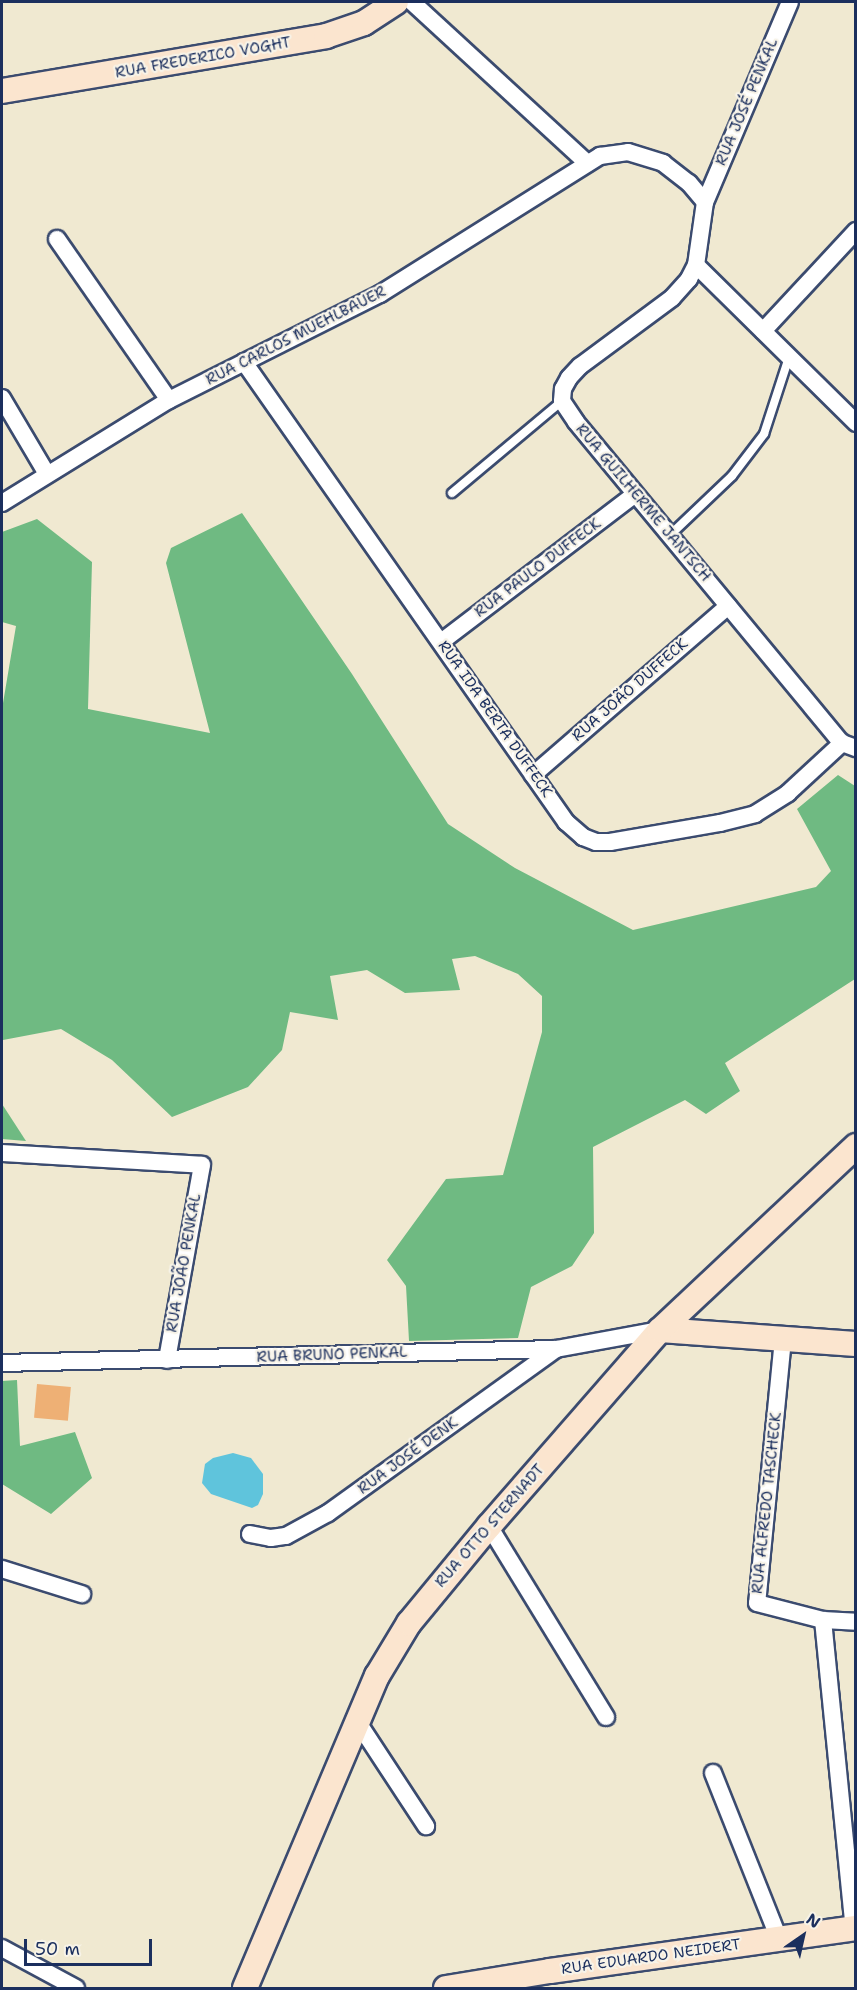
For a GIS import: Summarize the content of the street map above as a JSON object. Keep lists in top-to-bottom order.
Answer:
{
  "streets": {
    "main road": ["RUA FREDERICO VOGHT", "RUA OTTO STERNADT", "RUA EDUARDO NEIDERT"],
    "street": [
      "RUA JOSÉ PENKAL",
      "RUA CARLOS MUEHLBAUER",
      "RUA GUILHERME JANTSCH",
      "RUA PAULO DUFFECK",
      "RUA JOÃO DUFFECK",
      "RUA IDA BERTA DUFFECK",
      "RUA JOÃO PENKAL",
      "RUA BRUNO PENKAL",
      "RUA JOSÉ DENK",
      "RUA ALFREDO TASCHECK"
    ]
  },
  "crossings": [
    ["RUA JOSÉ PENKAL", "RUA CARLOS MUEHLBAUER"],
    ["RUA CARLOS MUEHLBAUER", "RUA IDA BERTA DUFFECK"],
    ["RUA GUILHERME JANTSCH", "RUA PAULO DUFFECK"],
    ["RUA GUILHERME JANTSCH", "RUA JOÃO DUFFECK"],
    ["RUA GUILHERME JANTSCH", "RUA IDA BERTA DUFFECK"],
    ["RUA PAULO DUFFECK", "RUA IDA BERTA DUFFECK"],
    ["RUA JOÃO DUFFECK", "RUA IDA BERTA DUFFECK"],
    ["RUA JOÃO PENKAL", "RUA BRUNO PENKAL"],
    ["RUA BRUNO PENKAL", "RUA JOSÉ DENK"],
    ["RUA BRUNO PENKAL", "RUA OTTO STERNADT"]
  ],
  "scale_bar": "50 m",
  "north": "top right"
}
